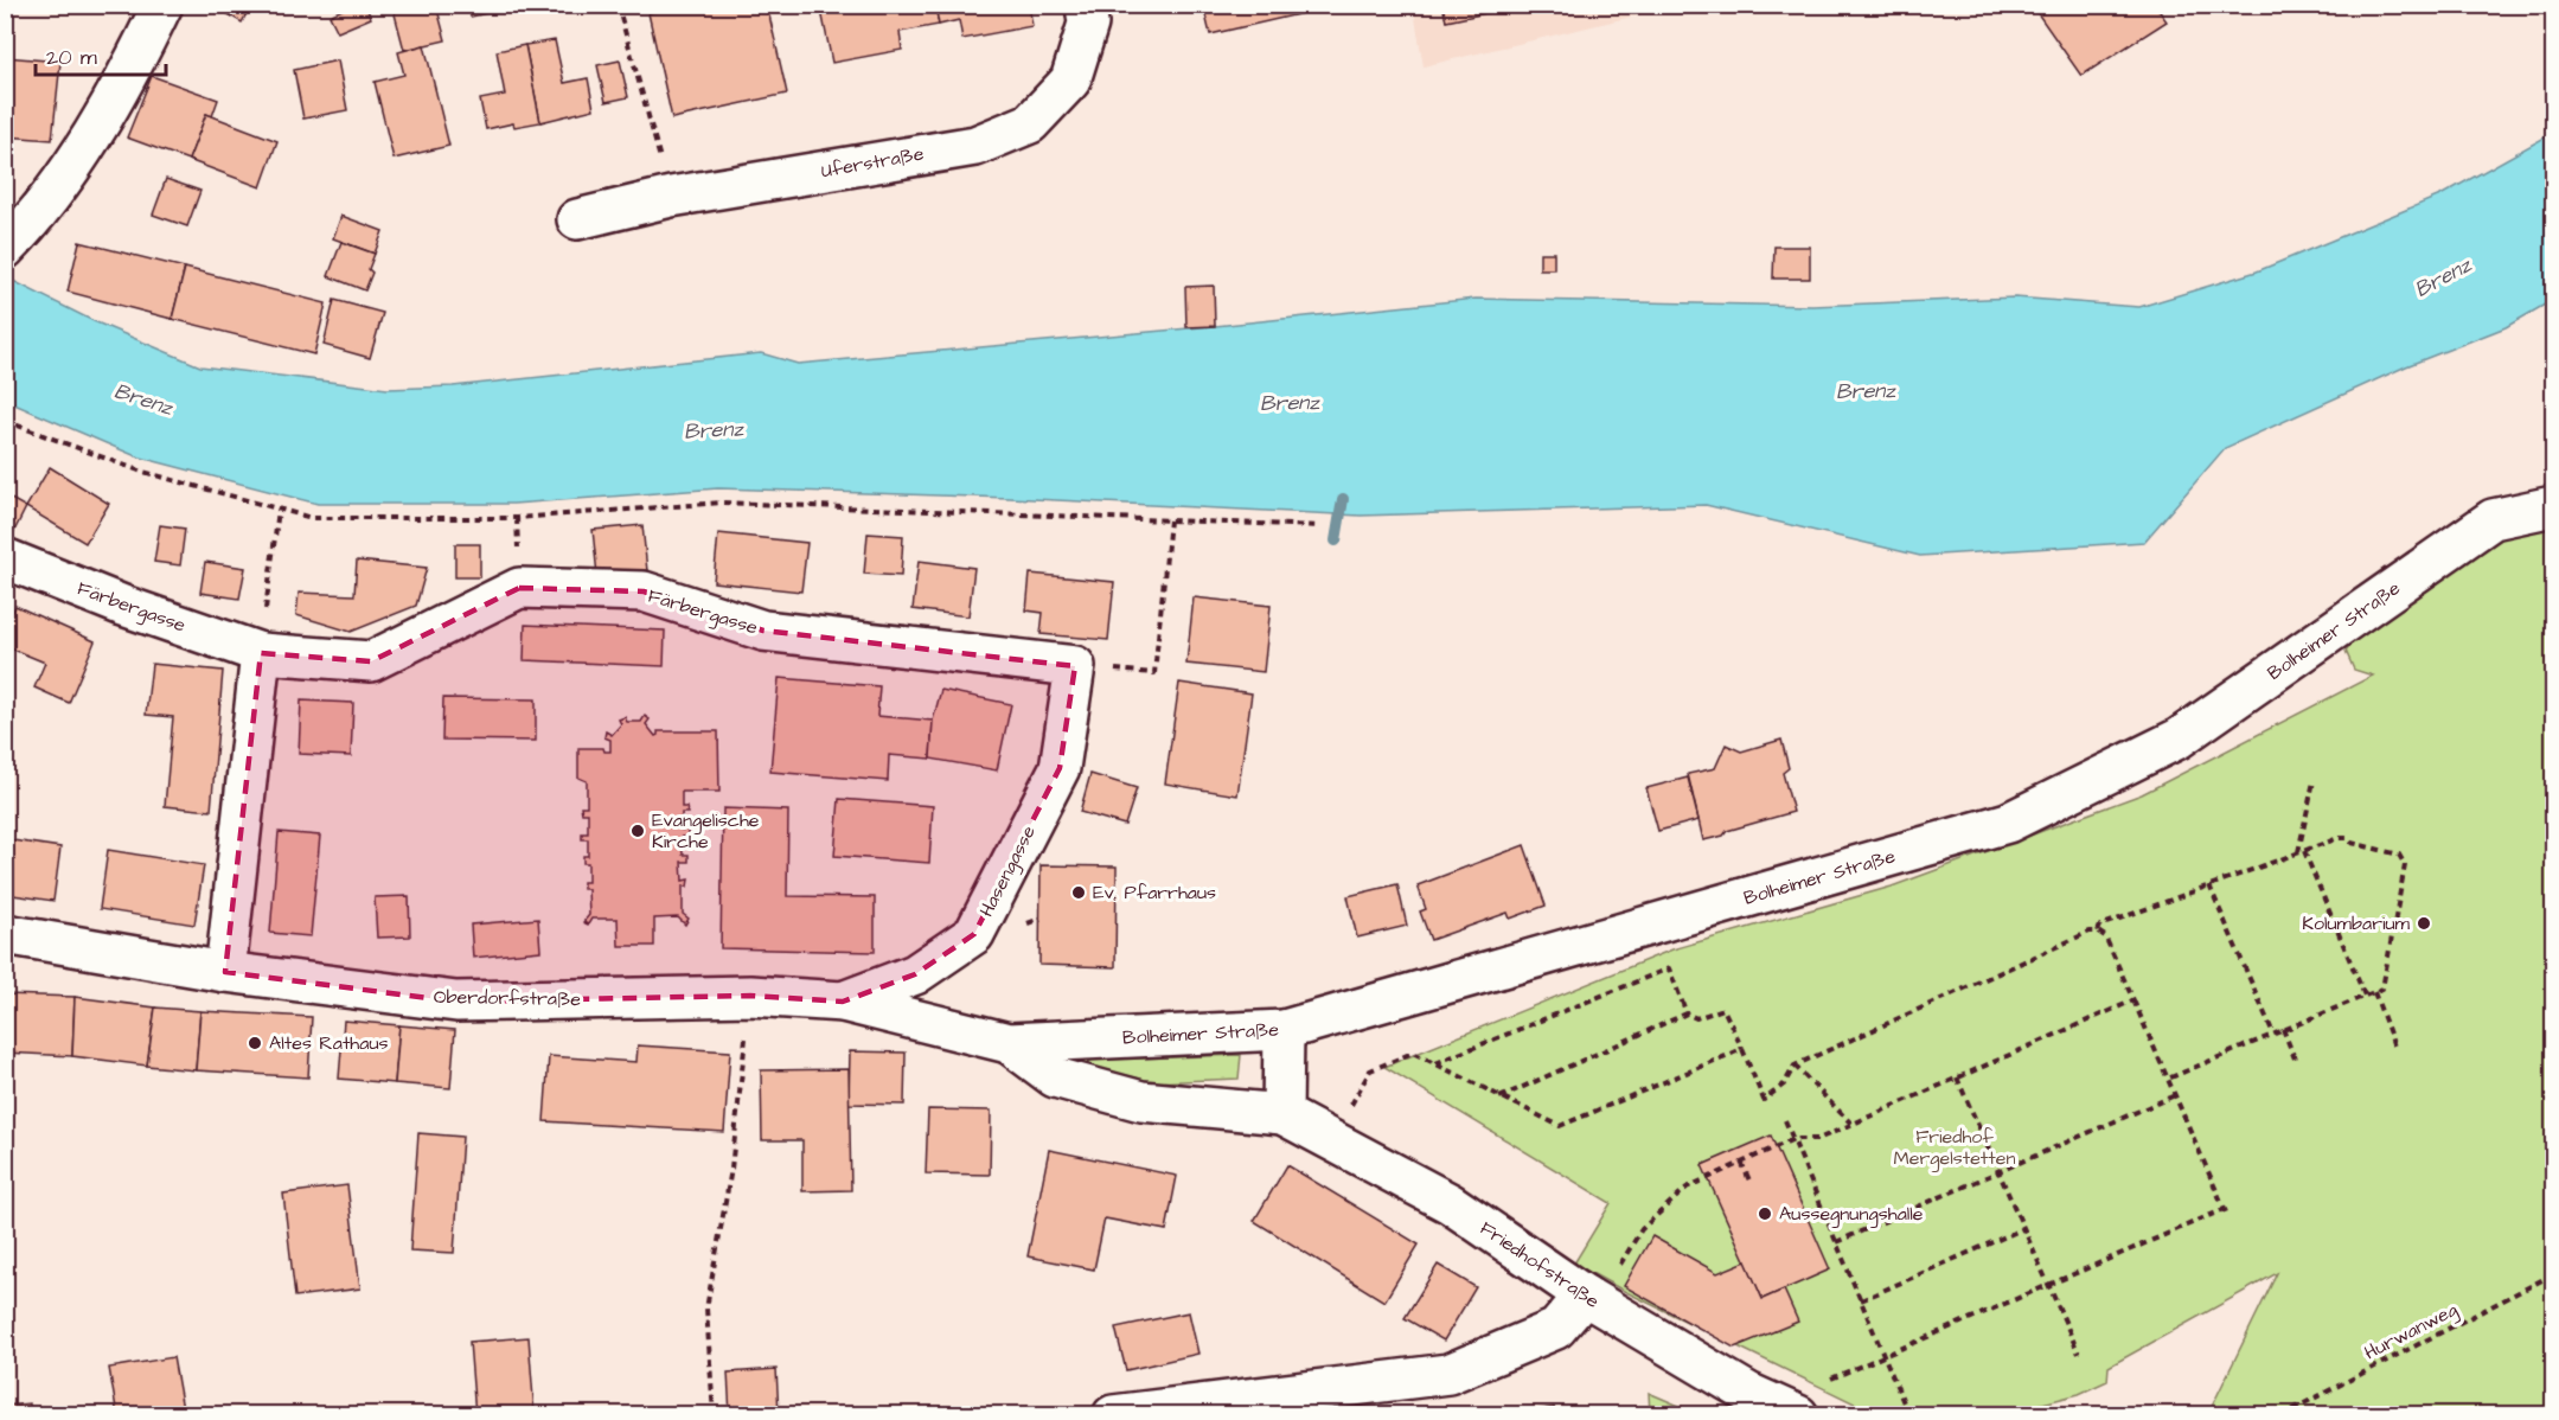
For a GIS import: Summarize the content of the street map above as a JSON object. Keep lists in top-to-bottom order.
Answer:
{
  "streets": {
    "street": [
      "Uferstraße",
      "Färbergasse",
      "Bolheimer Straße",
      "Hasengasse",
      "Oberdorfstraße",
      "Friedhofstraße"
    ],
    "path": ["Hurwanweg"]
  },
  "crossings": [
    ["Färbergasse", "Hasengasse"],
    ["Bolheimer Straße", "Oberdorfstraße"],
    ["Bolheimer Straße", "Friedhofstraße"],
    ["Hasengasse", "Oberdorfstraße"],
    ["Oberdorfstraße", "Friedhofstraße"]
  ],
  "water": ["Brenz"],
  "parks": ["Friedhof Mergelstetten"],
  "places": [
    "Evangelische Kirche",
    "Ev. Pfarrhaus",
    "Kolumbarium",
    "Altes Rathaus",
    "Aussegnungshalle"
  ],
  "scale_bar": "20 m"
}
